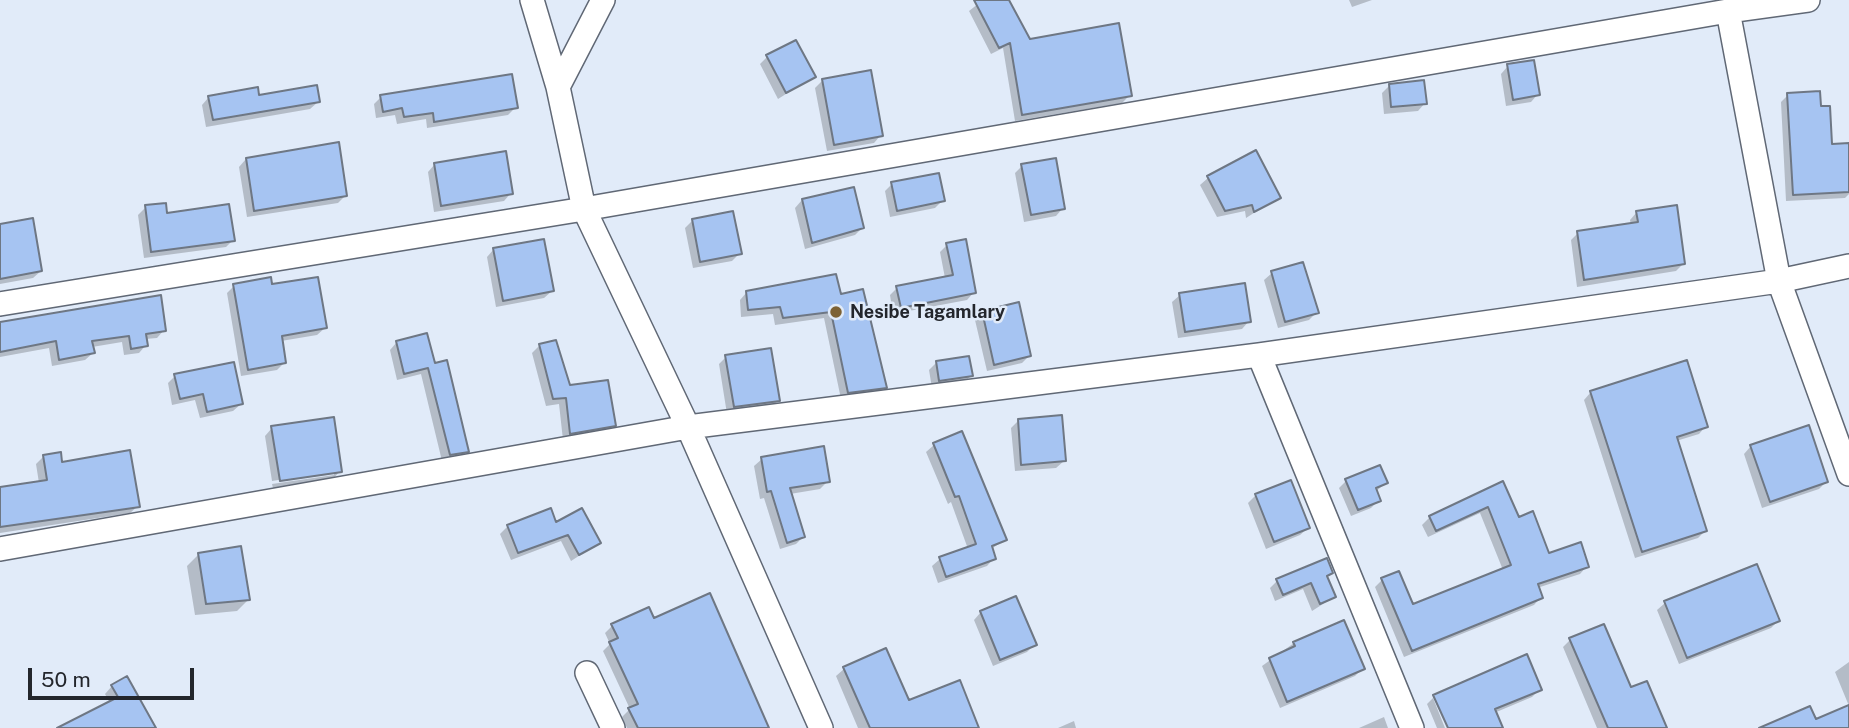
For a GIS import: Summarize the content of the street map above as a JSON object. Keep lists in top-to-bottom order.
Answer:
{
  "places": ["Nesibe Tagamlary"],
  "scale_bar": "50 m"
}
